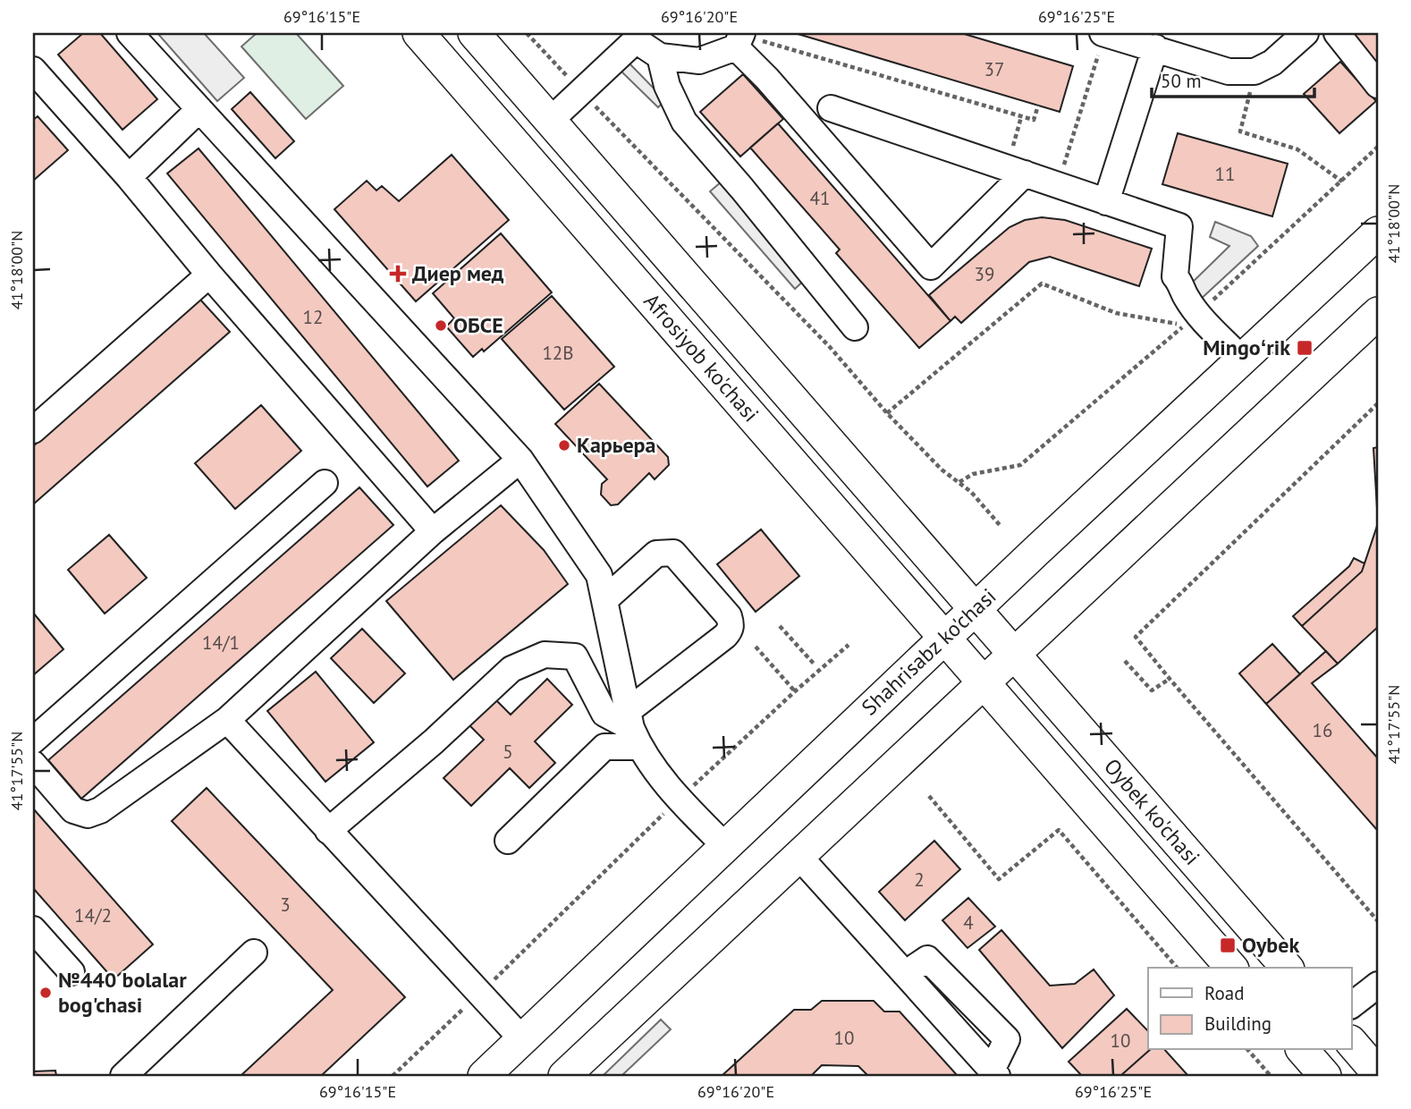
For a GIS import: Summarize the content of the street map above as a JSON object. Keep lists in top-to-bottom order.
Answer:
{
  "streets": {
    "main road": ["Afrosiyob ko'chasi", "Shahrisabz ko'chasi", "Oybek ko'chasi"]
  },
  "crossings": [
    ["Afrosiyob ko'chasi", "Shahrisabz ko'chasi"],
    ["Afrosiyob ko'chasi", "Oybek ko'chasi"]
  ],
  "places": {
    "health": ["Диер мед"],
    "other": ["ОБСЕ", "Карьера", "№440 bolalar bog'chasi"],
    "transit": ["Mingoʻrik", "Oybek"]
  },
  "house_numbers": [
    "37",
    "11",
    "41",
    "39",
    "12",
    "12B",
    "14/1",
    "16",
    "5",
    "2",
    "3",
    "14/2",
    "4",
    "10",
    "10"
  ],
  "legend": ["Road", "Building"],
  "scale_bar": "50 m",
  "coordinates": [
    "69°16'15\"E",
    "69°16'20\"E",
    "69°16'25\"E",
    "41°18'00\"N",
    "41°17'55\"N"
  ]
}
